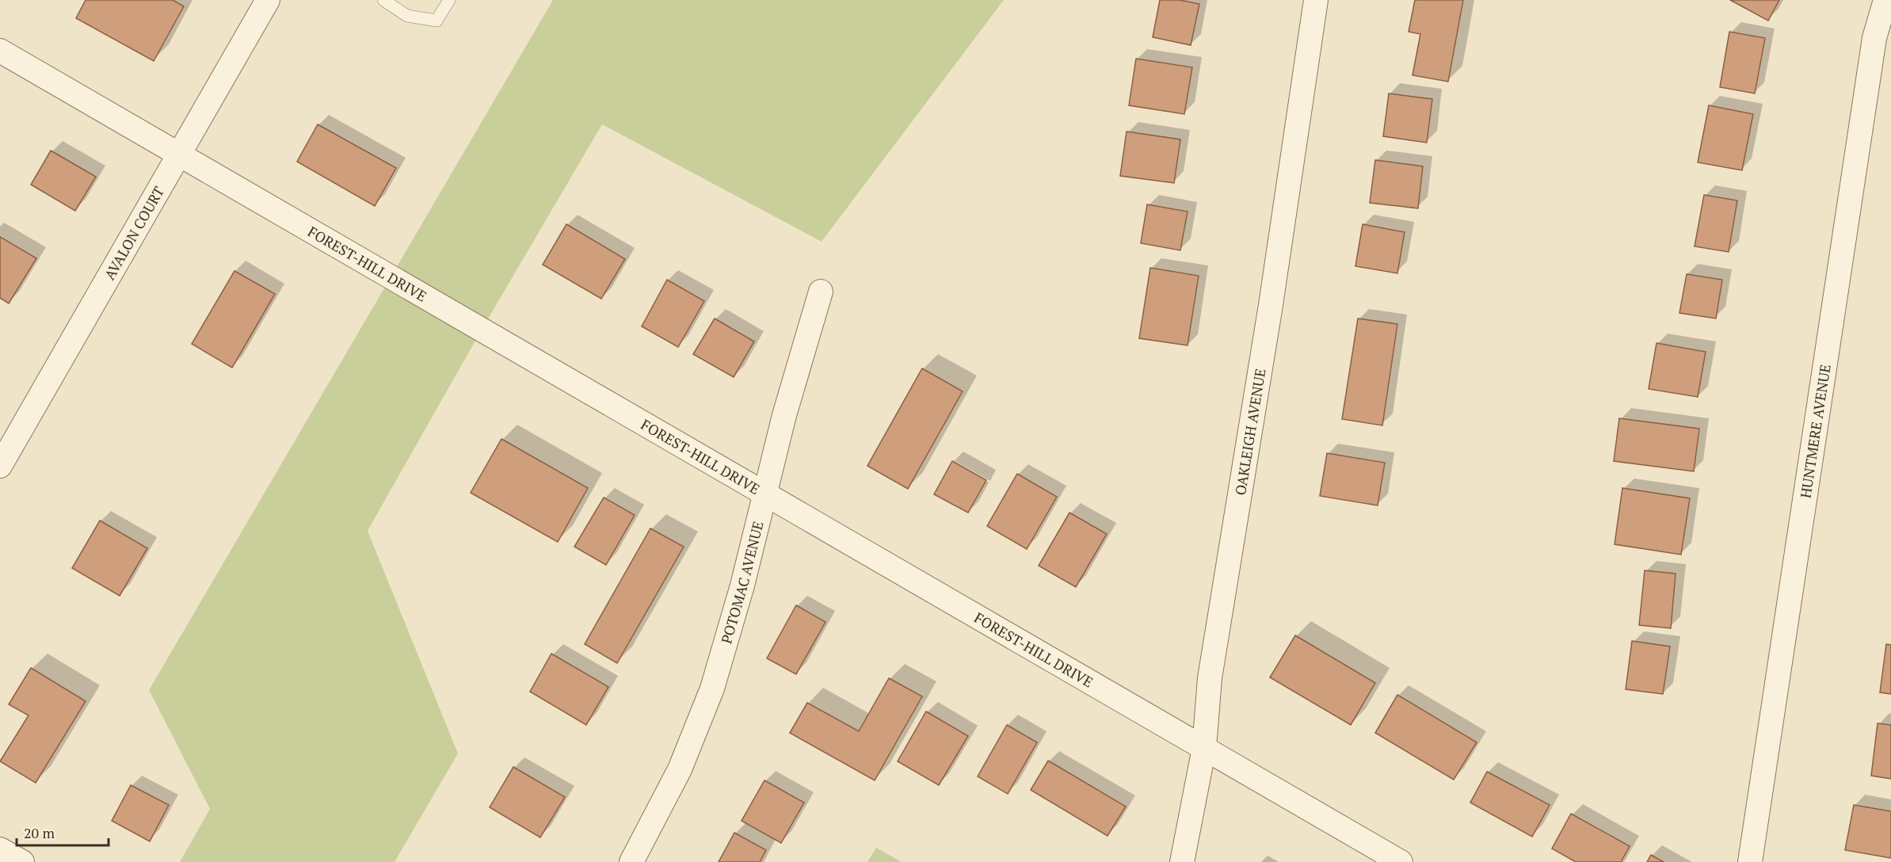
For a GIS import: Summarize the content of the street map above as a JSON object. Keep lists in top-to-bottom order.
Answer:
{
  "streets": {
    "street": [
      "AVALON COURT",
      "FOREST-HILL DRIVE",
      "HUNTMERE AVENUE",
      "OAKLEIGH AVENUE",
      "POTOMAC AVENUE"
    ]
  },
  "crossings": [
    ["AVALON COURT", "FOREST-HILL DRIVE"],
    ["FOREST-HILL DRIVE", "OAKLEIGH AVENUE"],
    ["FOREST-HILL DRIVE", "POTOMAC AVENUE"]
  ],
  "scale_bar": "20 m"
}
